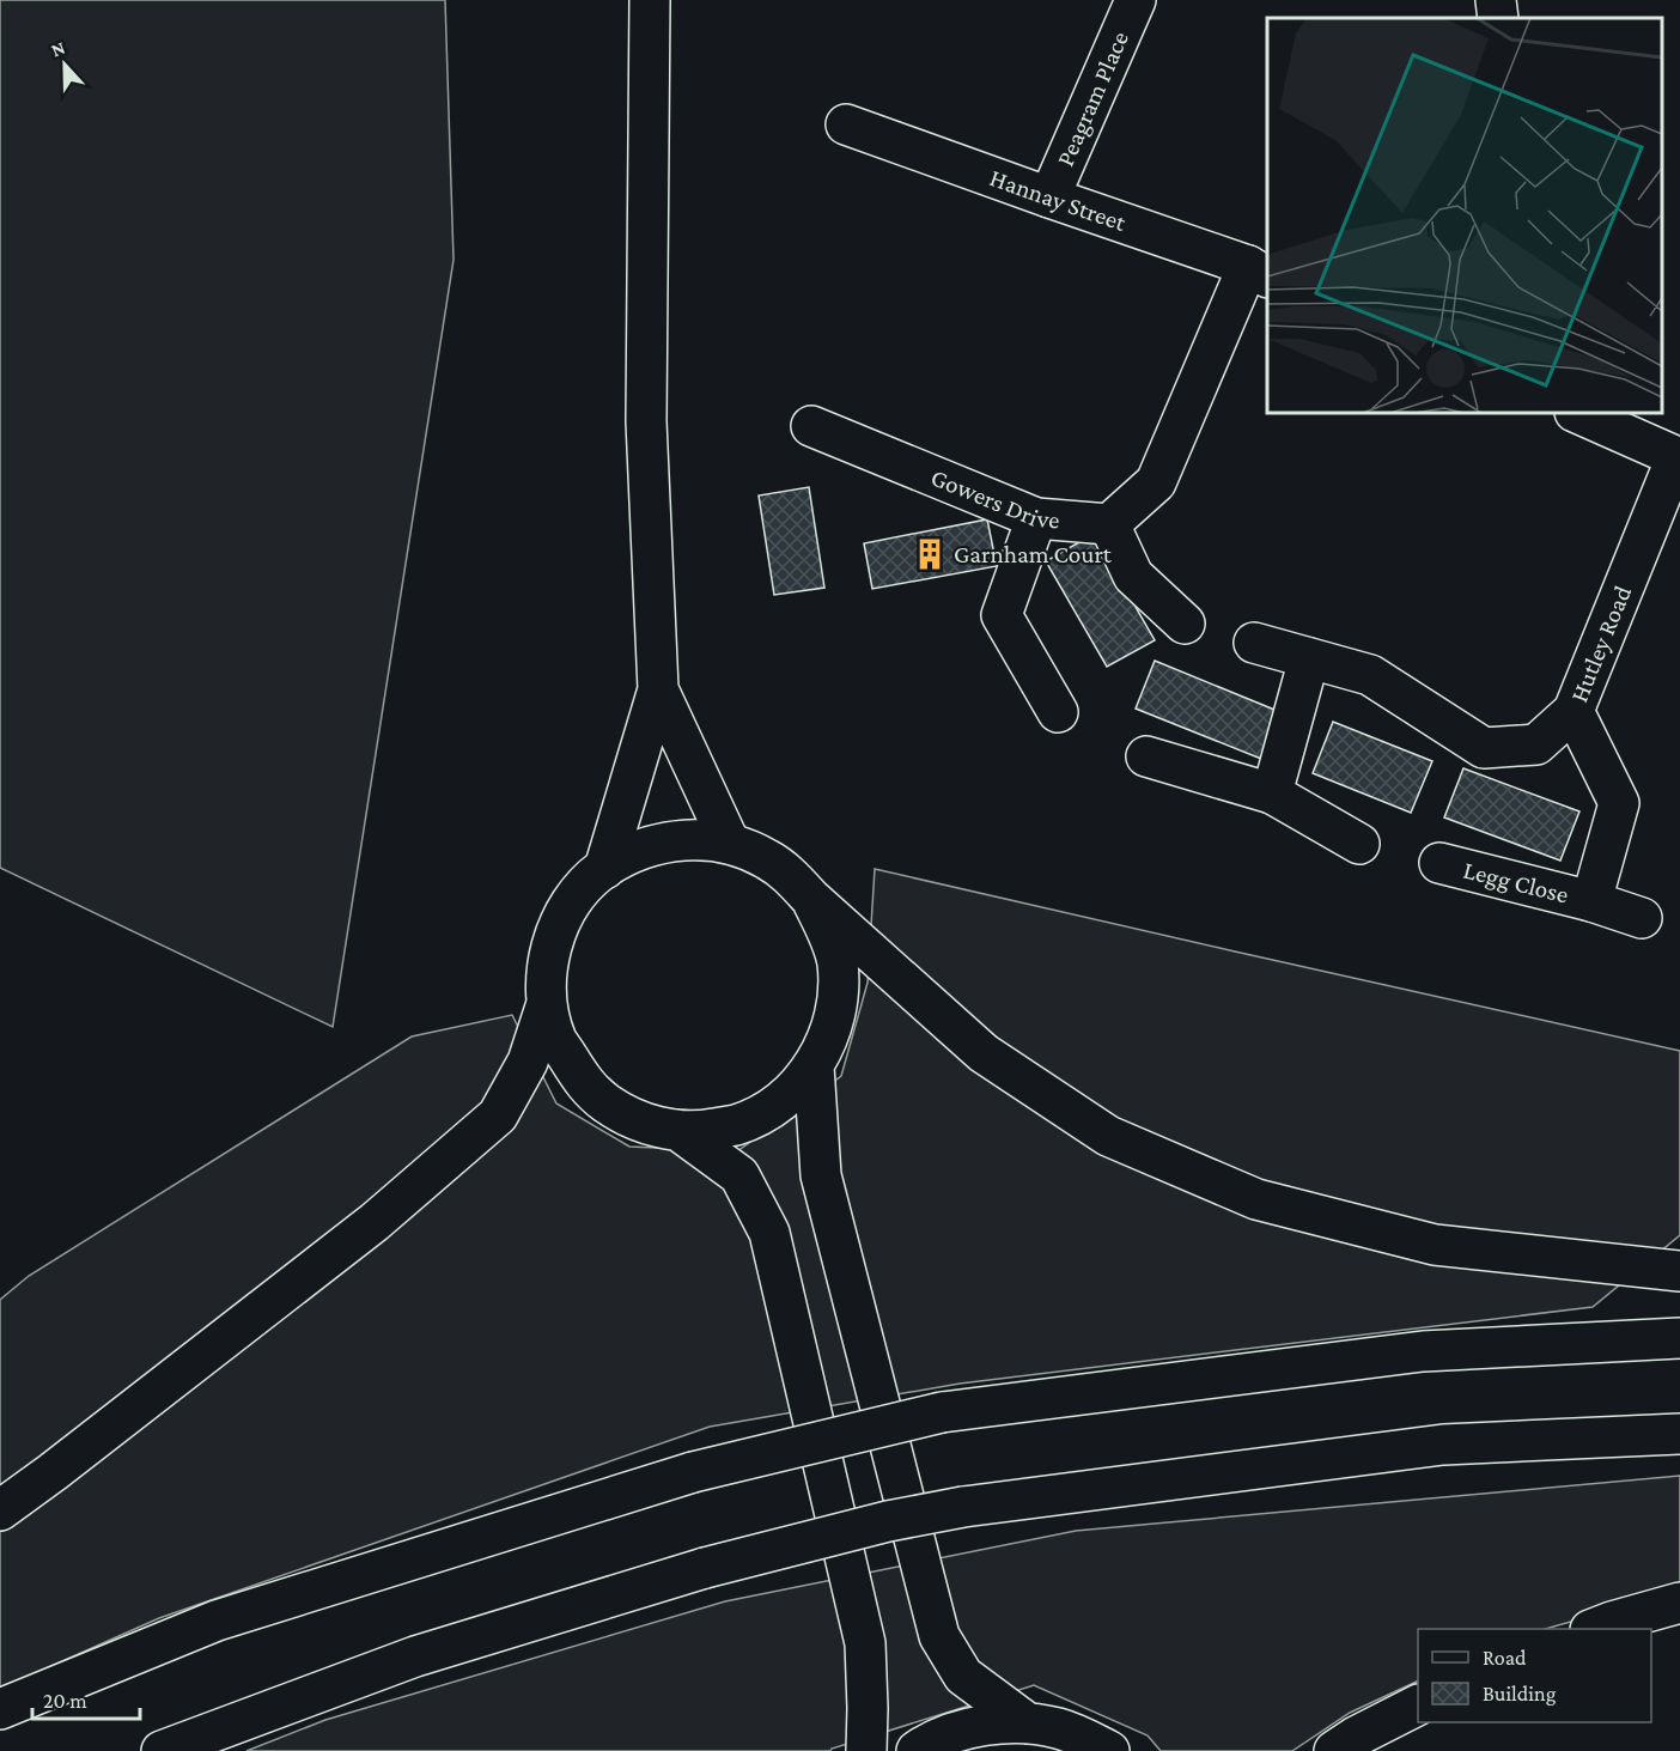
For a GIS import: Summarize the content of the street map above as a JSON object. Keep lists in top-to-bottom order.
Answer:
{
  "streets": {
    "main road": [
      "Peagram Place",
      "Hannay Street",
      "Gowers Drive",
      "Hutley Road",
      "Legg Close"
    ]
  },
  "crossings": [
    ["Peagram Place", "Hannay Street"],
    ["Hutley Road", "Legg Close"]
  ],
  "places": {
    "building": ["Garnham Court"]
  },
  "legend": ["Road", "Building"],
  "scale_bar": "20 m",
  "north": "top"
}
